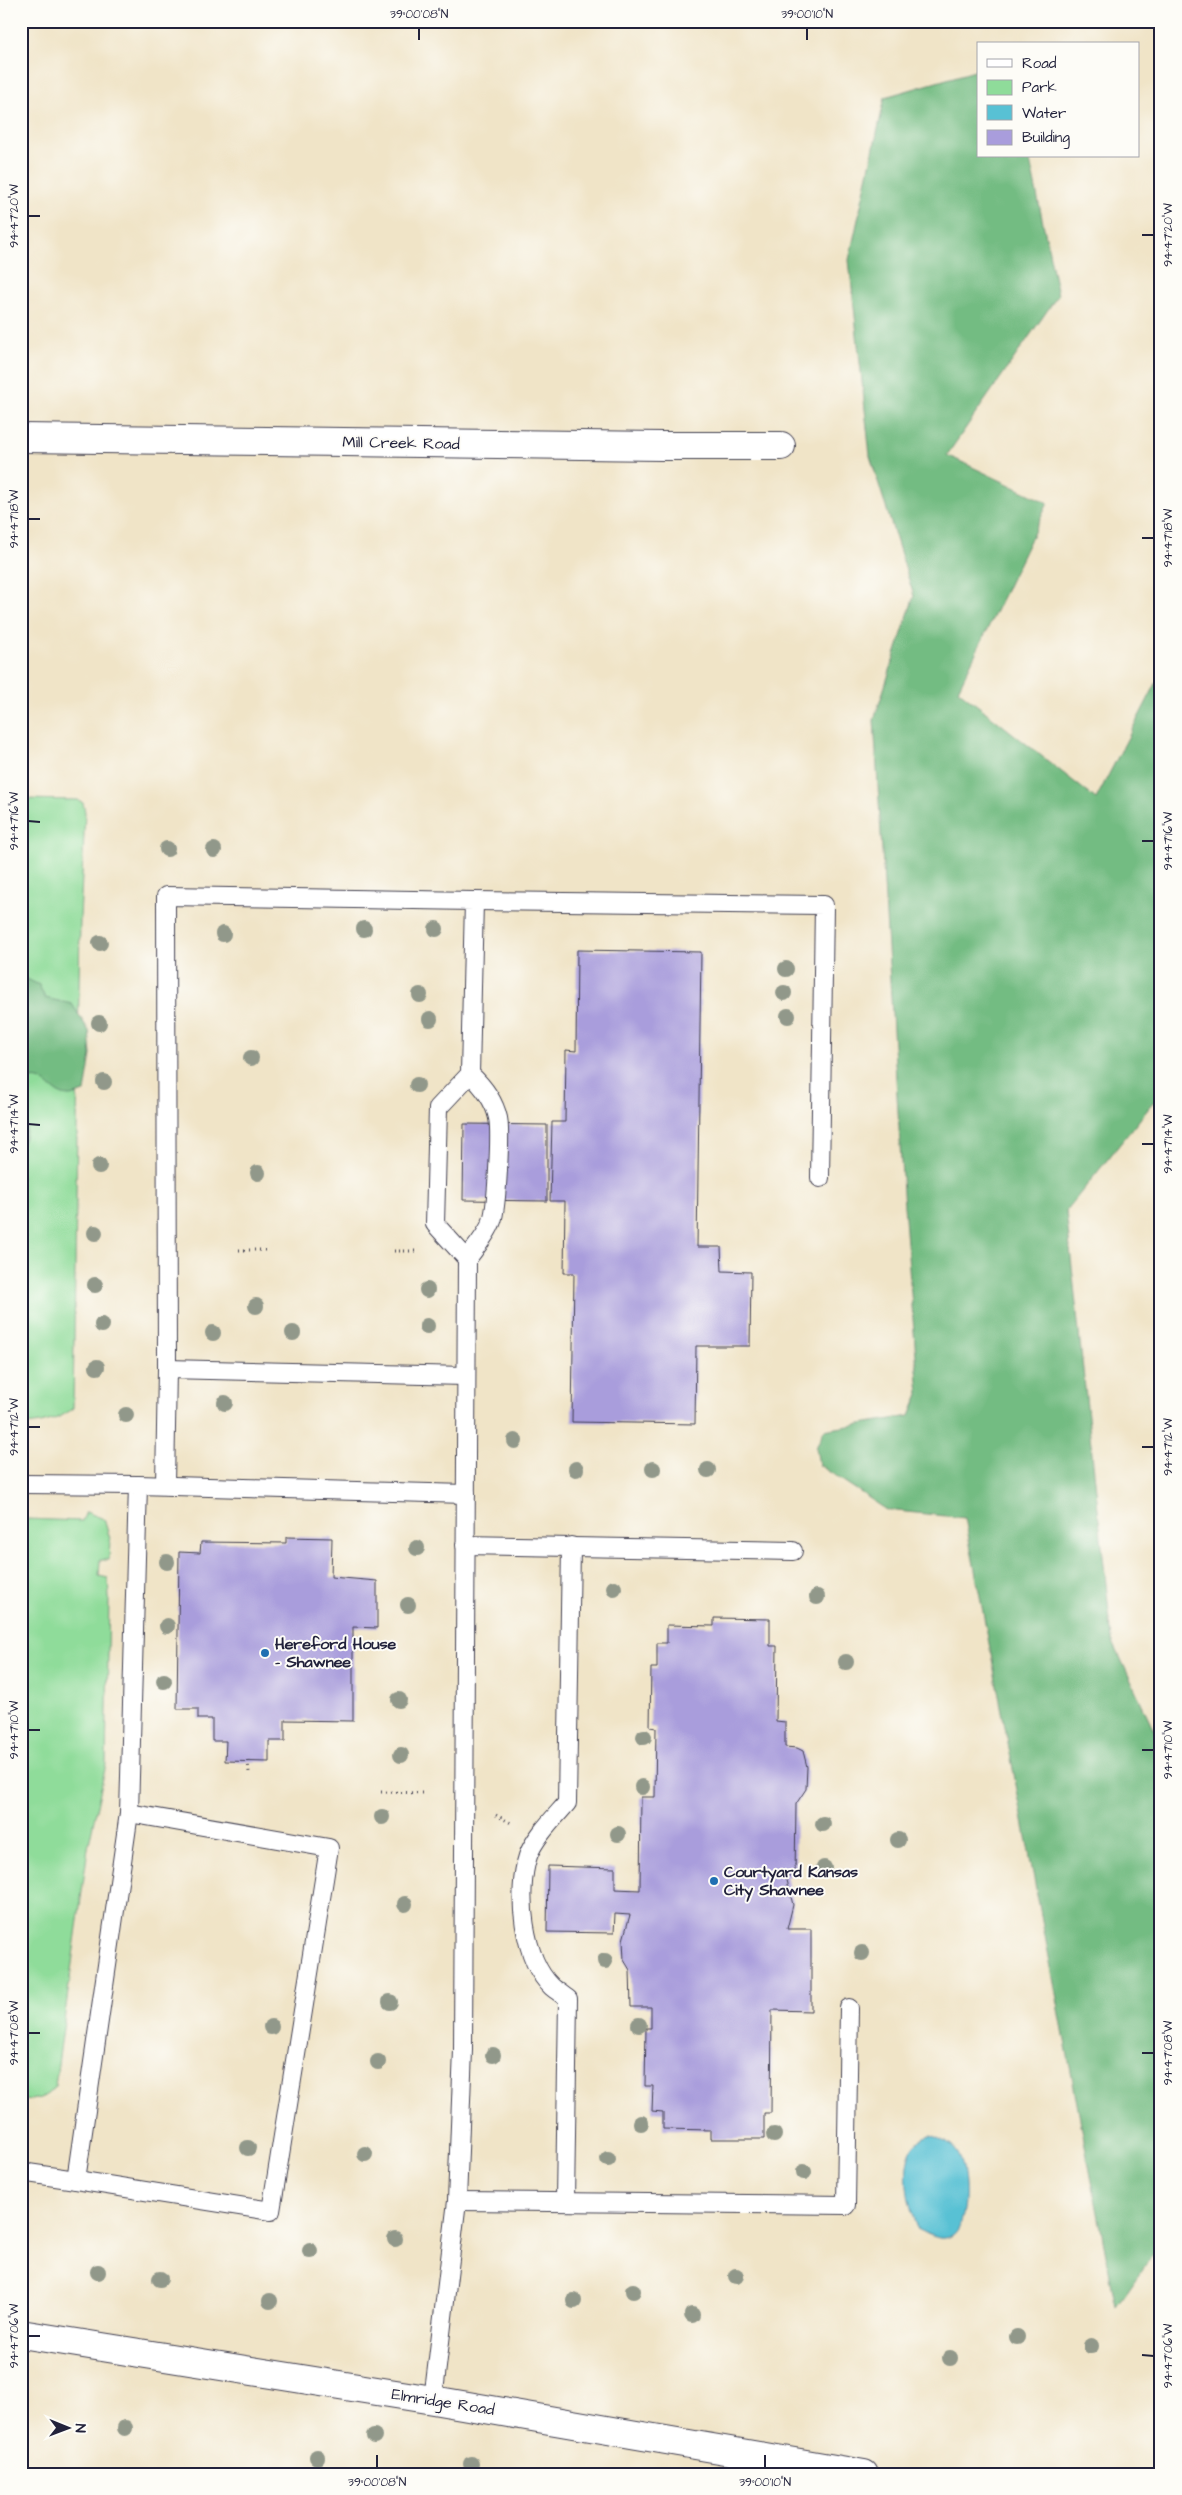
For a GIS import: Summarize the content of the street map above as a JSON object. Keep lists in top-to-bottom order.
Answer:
{
  "streets": {
    "street": ["Mill Creek Road", "Elmridge Road"]
  },
  "places": ["Hereford House - Shawnee", "Courtyard Kansas City Shawnee"],
  "legend": [
    "Road",
    "Park",
    "Water",
    "Building"
  ],
  "north": "right",
  "coordinates": [
    "39°00'08\"N",
    "39°00'10\"N",
    "94°47'20\"W",
    "94°47'18\"W",
    "94°47'16\"W",
    "94°47'14\"W",
    "94°47'12\"W",
    "94°47'10\"W",
    "94°47'08\"W",
    "94°47'06\"W"
  ]
}
